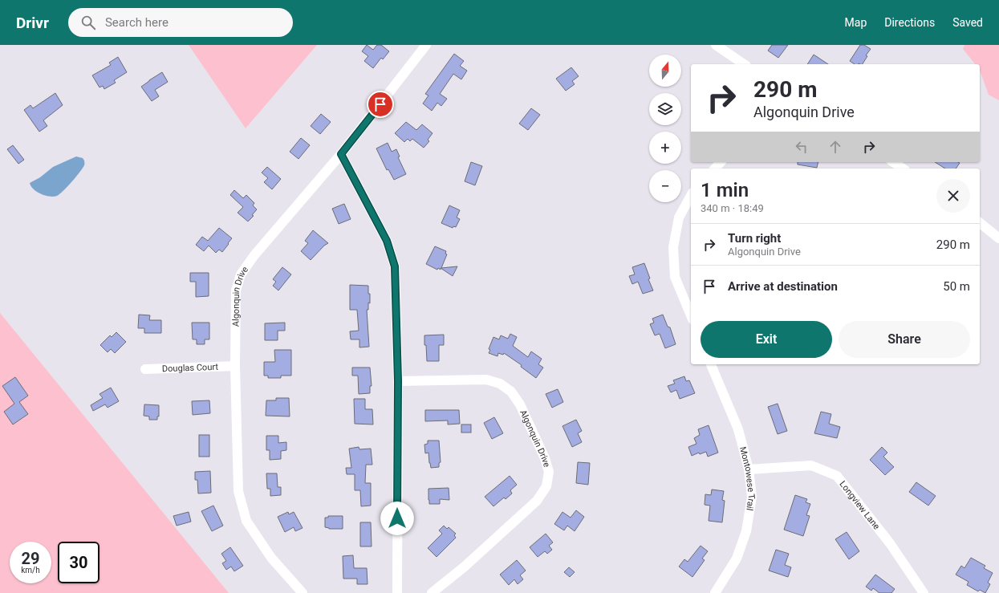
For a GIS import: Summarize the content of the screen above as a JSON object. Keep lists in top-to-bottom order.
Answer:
{
  "streets": {
    "street": [
      "Algonquin Drive",
      "Douglas Court",
      "Montowese Trail",
      "Longview Lane"
    ]
  },
  "crossings": [
    ["Algonquin Drive", "Douglas Court"],
    ["Montowese Trail", "Longview Lane"]
  ],
  "north": "top",
  "page": {
    "header": "Drivr",
    "search": "Search here",
    "nav": ["Map", "Directions", "Saved"],
    "map_buttons": ["+", "−"],
    "turn": ["290 m", "Algonquin Drive"],
    "heading": ["1 min", "340 m · 18:49"],
    "list": [
      {
        "name": "Turn right",
        "note": "Algonquin Drive",
        "value": "290 m"
      },
      {
        "name": "Arrive at destination",
        "value": "50 m"
      }
    ],
    "buttons": ["Exit", "Share"],
    "speed": "29 km/h",
    "limit": "30"
  }
}
